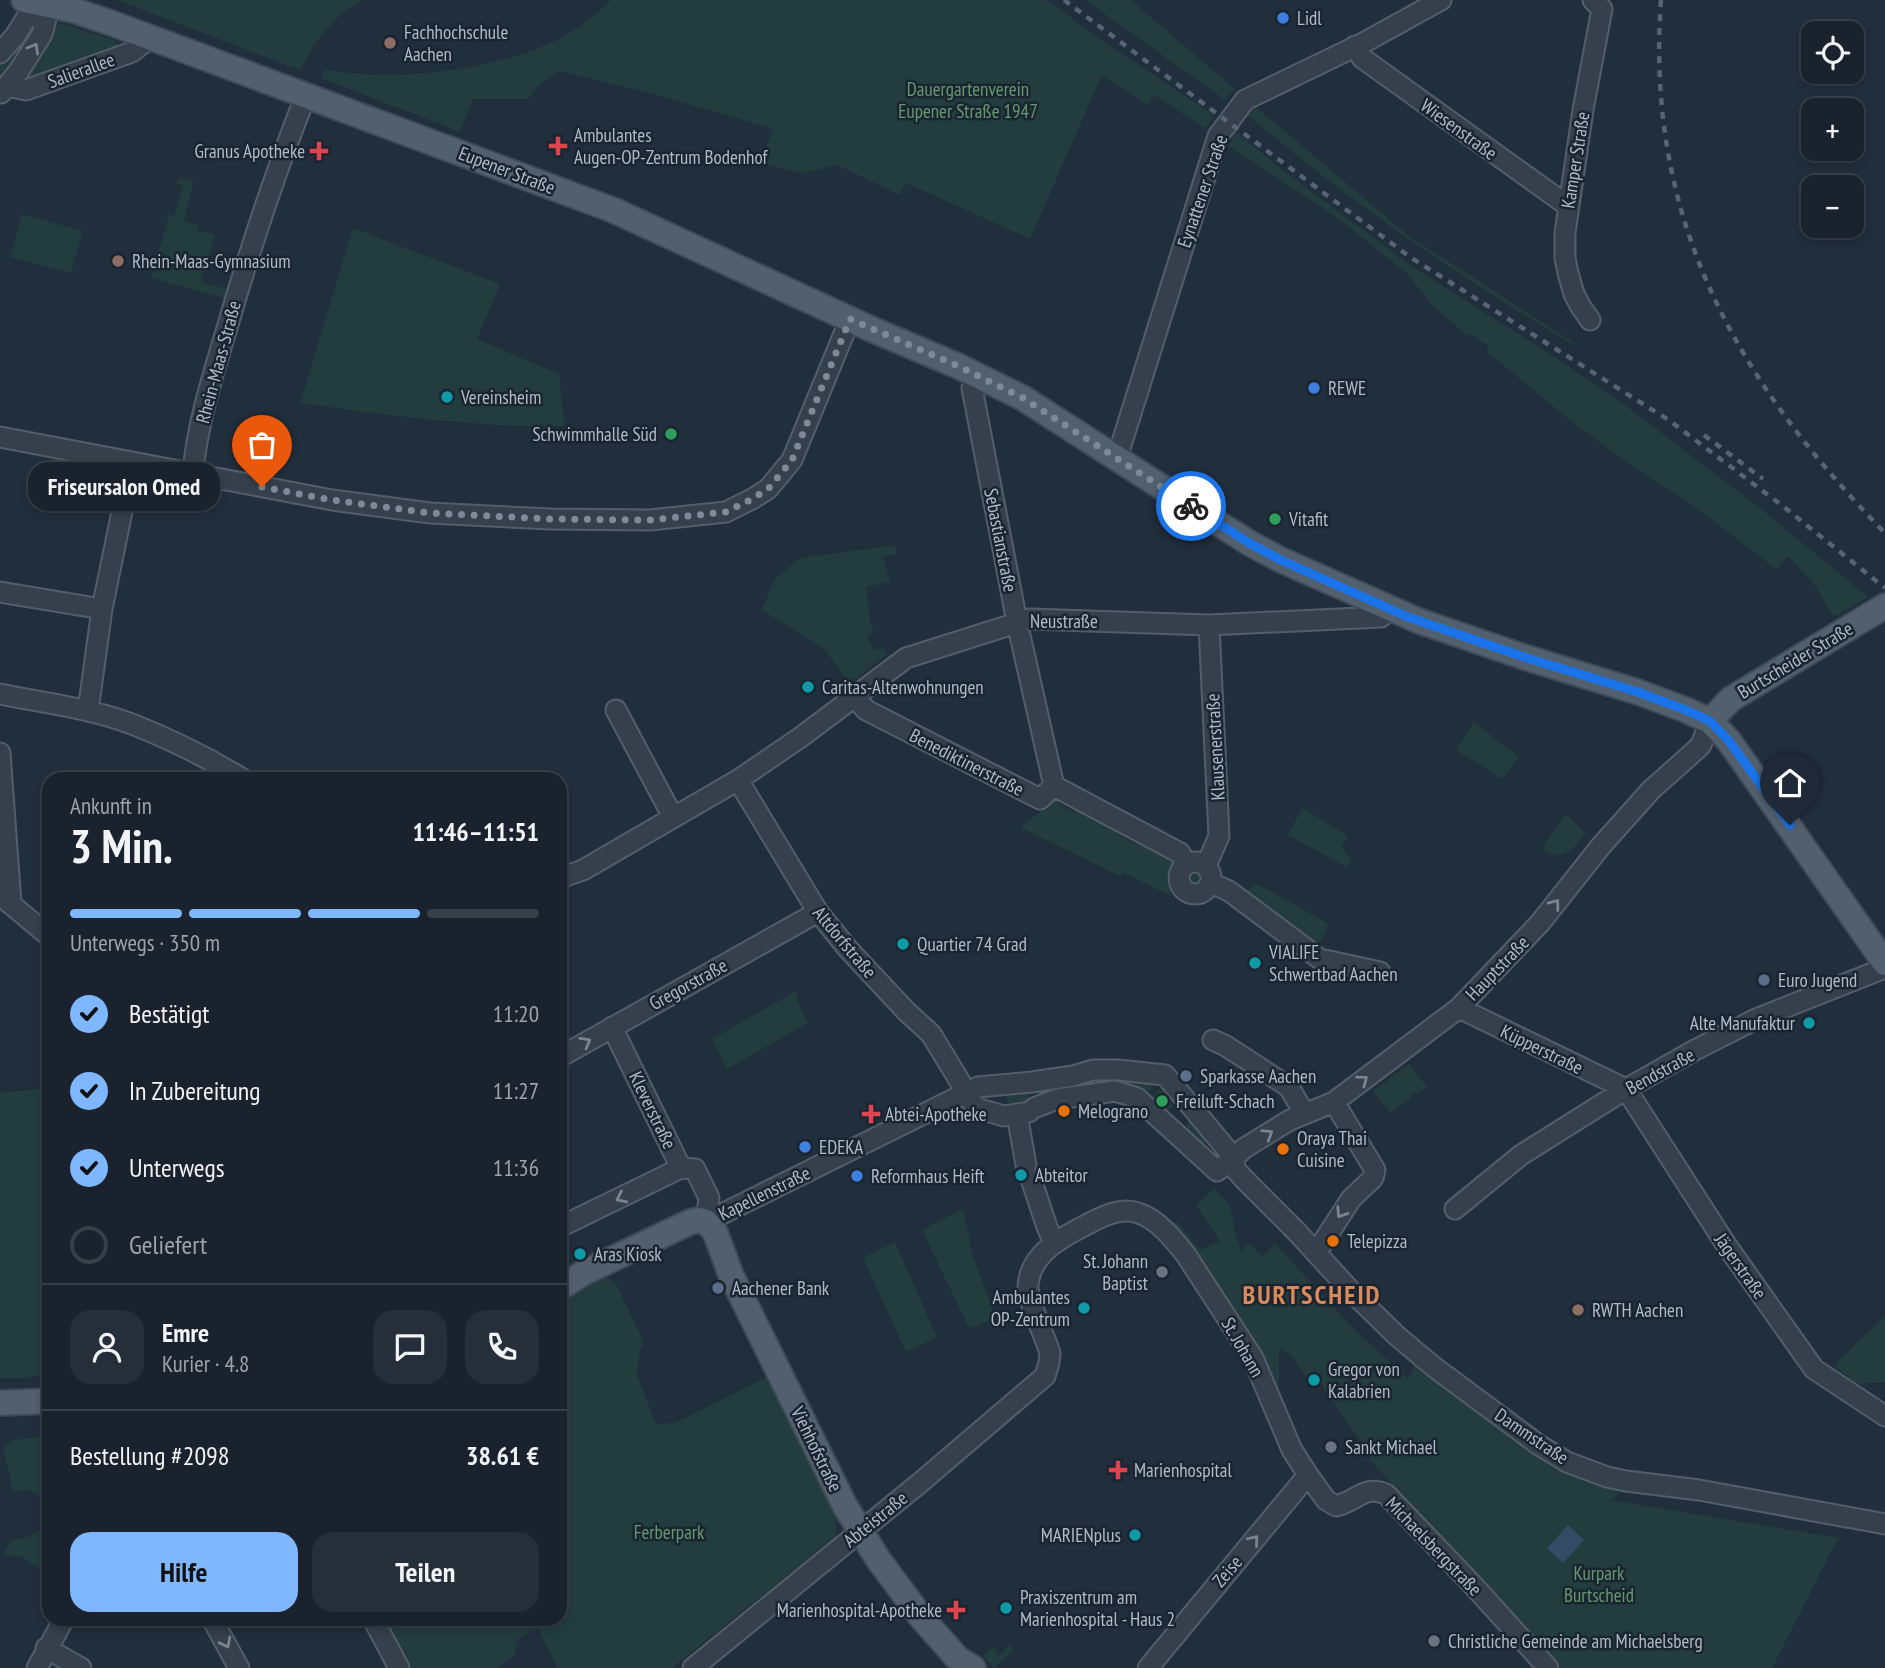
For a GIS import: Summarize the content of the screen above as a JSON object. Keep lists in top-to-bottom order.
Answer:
{
  "streets": {
    "main road": [
      "Eupener Straße",
      "Burtscheider Straße",
      "Kapellenstraße",
      "Viehhofstraße"
    ],
    "street": [
      "Salierallee",
      "Wiesenstraße",
      "Kamper Straße",
      "Eynattener Straße",
      "Rhein-Maas-Straße",
      "Sebastianstraße",
      "Neustraße",
      "Klausenerstraße",
      "Benediktinerstraße",
      "Altdorfstraße",
      "Hauptstraße",
      "Gregorstraße",
      "Küpperstraße",
      "Bendstraße",
      "Kleverstraße",
      "Jägerstraße",
      "St. Johann",
      "Dammstraße",
      "Abteistraße",
      "Michaelsbergstraße",
      "Zeise"
    ]
  },
  "crossings": [
    ["Salierallee", "Eupener Straße"],
    ["Wiesenstraße", "Kamper Straße"],
    ["Wiesenstraße", "Eynattener Straße"],
    ["Eupener Straße", "Eynattener Straße"],
    ["Eupener Straße", "Rhein-Maas-Straße"],
    ["Eupener Straße", "Sebastianstraße"],
    ["Eupener Straße", "Neustraße"],
    ["Eupener Straße", "Burtscheider Straße"],
    ["Eupener Straße", "Hauptstraße"],
    ["Sebastianstraße", "Neustraße"],
    ["Sebastianstraße", "Benediktinerstraße"],
    ["Neustraße", "Klausenerstraße"],
    ["Neustraße", "Benediktinerstraße"],
    ["Neustraße", "Altdorfstraße"],
    ["Burtscheider Straße", "Hauptstraße"],
    ["Klausenerstraße", "Benediktinerstraße"],
    ["Altdorfstraße", "Gregorstraße"],
    ["Altdorfstraße", "Kapellenstraße"],
    ["Hauptstraße", "Küpperstraße"],
    ["Hauptstraße", "Kapellenstraße"],
    ["Hauptstraße", "Dammstraße"],
    ["Gregorstraße", "Kleverstraße"],
    ["Küpperstraße", "Bendstraße"],
    ["Küpperstraße", "Jägerstraße"],
    ["Bendstraße", "Jägerstraße"],
    ["Kleverstraße", "Kapellenstraße"],
    ["Kleverstraße", "Viehhofstraße"],
    ["Kapellenstraße", "Dammstraße"],
    ["Kapellenstraße", "Viehhofstraße"],
    ["St. Johann", "Abteistraße"],
    ["St. Johann", "Michaelsbergstraße"],
    ["St. Johann", "Zeise"],
    ["Viehhofstraße", "Abteistraße"],
    ["Michaelsbergstraße", "Zeise"]
  ],
  "one_way": ["Hauptstraße", "Zeise"],
  "districts": ["BURTSCHEID"],
  "parks": ["Dauergartenverein Eupener Straße 1947", "Ferberpark", "Kurpark Burtscheid"],
  "places": {
    "other": [
      "Lidl",
      "Fachhochschule Aachen",
      "Rhein-Maas-Gymnasium",
      "REWE",
      "Vereinsheim",
      "Schwimmhalle Süd",
      "Friseursalon Omed",
      "Vitafit",
      "Caritas-Altenwohnungen",
      "Quartier 74 Grad",
      "VIALIFE Schwertbad Aachen",
      "Euro Jugend",
      "Alte Manufaktur",
      "Sparkasse Aachen",
      "Freiluft-Schach",
      "Melograno",
      "EDEKA",
      "Oraya Thai Cuisine",
      "Abteitor",
      "Reformhaus Heift",
      "Telepizza",
      "Aras Kiosk",
      "St. Johann Baptist",
      "Aachener Bank",
      "Ambulantes OP-Zentrum",
      "RWTH Aachen",
      "Gregor von Kalabrien",
      "Sankt Michael",
      "MARIENplus",
      "Praxiszentrum am Marienhospital - Haus 2",
      "Christliche Gemeinde am Michaelsberg"
    ],
    "health": [
      "Ambulantes Augen-OP-Zentrum Bodenhof",
      "Granus Apotheke",
      "Abtei-Apotheke",
      "Marienhospital",
      "Marienhospital-Apotheke"
    ]
  },
  "page": {
    "map_buttons": ["+", "−"],
    "bubble": "Friseursalon Omed",
    "heading": ["3 Min.", "Ankunft in", "11:46–11:51"],
    "panel": [
      "Emre",
      "Kurier · 4.8",
      "Bestellung #2098",
      "38.61 €"
    ],
    "bar": "Unterwegs · 350 m",
    "list": [
      ["Bestätigt", "11:20"],
      ["In Zubereitung", "11:27"],
      ["Unterwegs", "11:36"],
      "Geliefert"
    ],
    "buttons": ["Hilfe", "Teilen"]
  }
}
